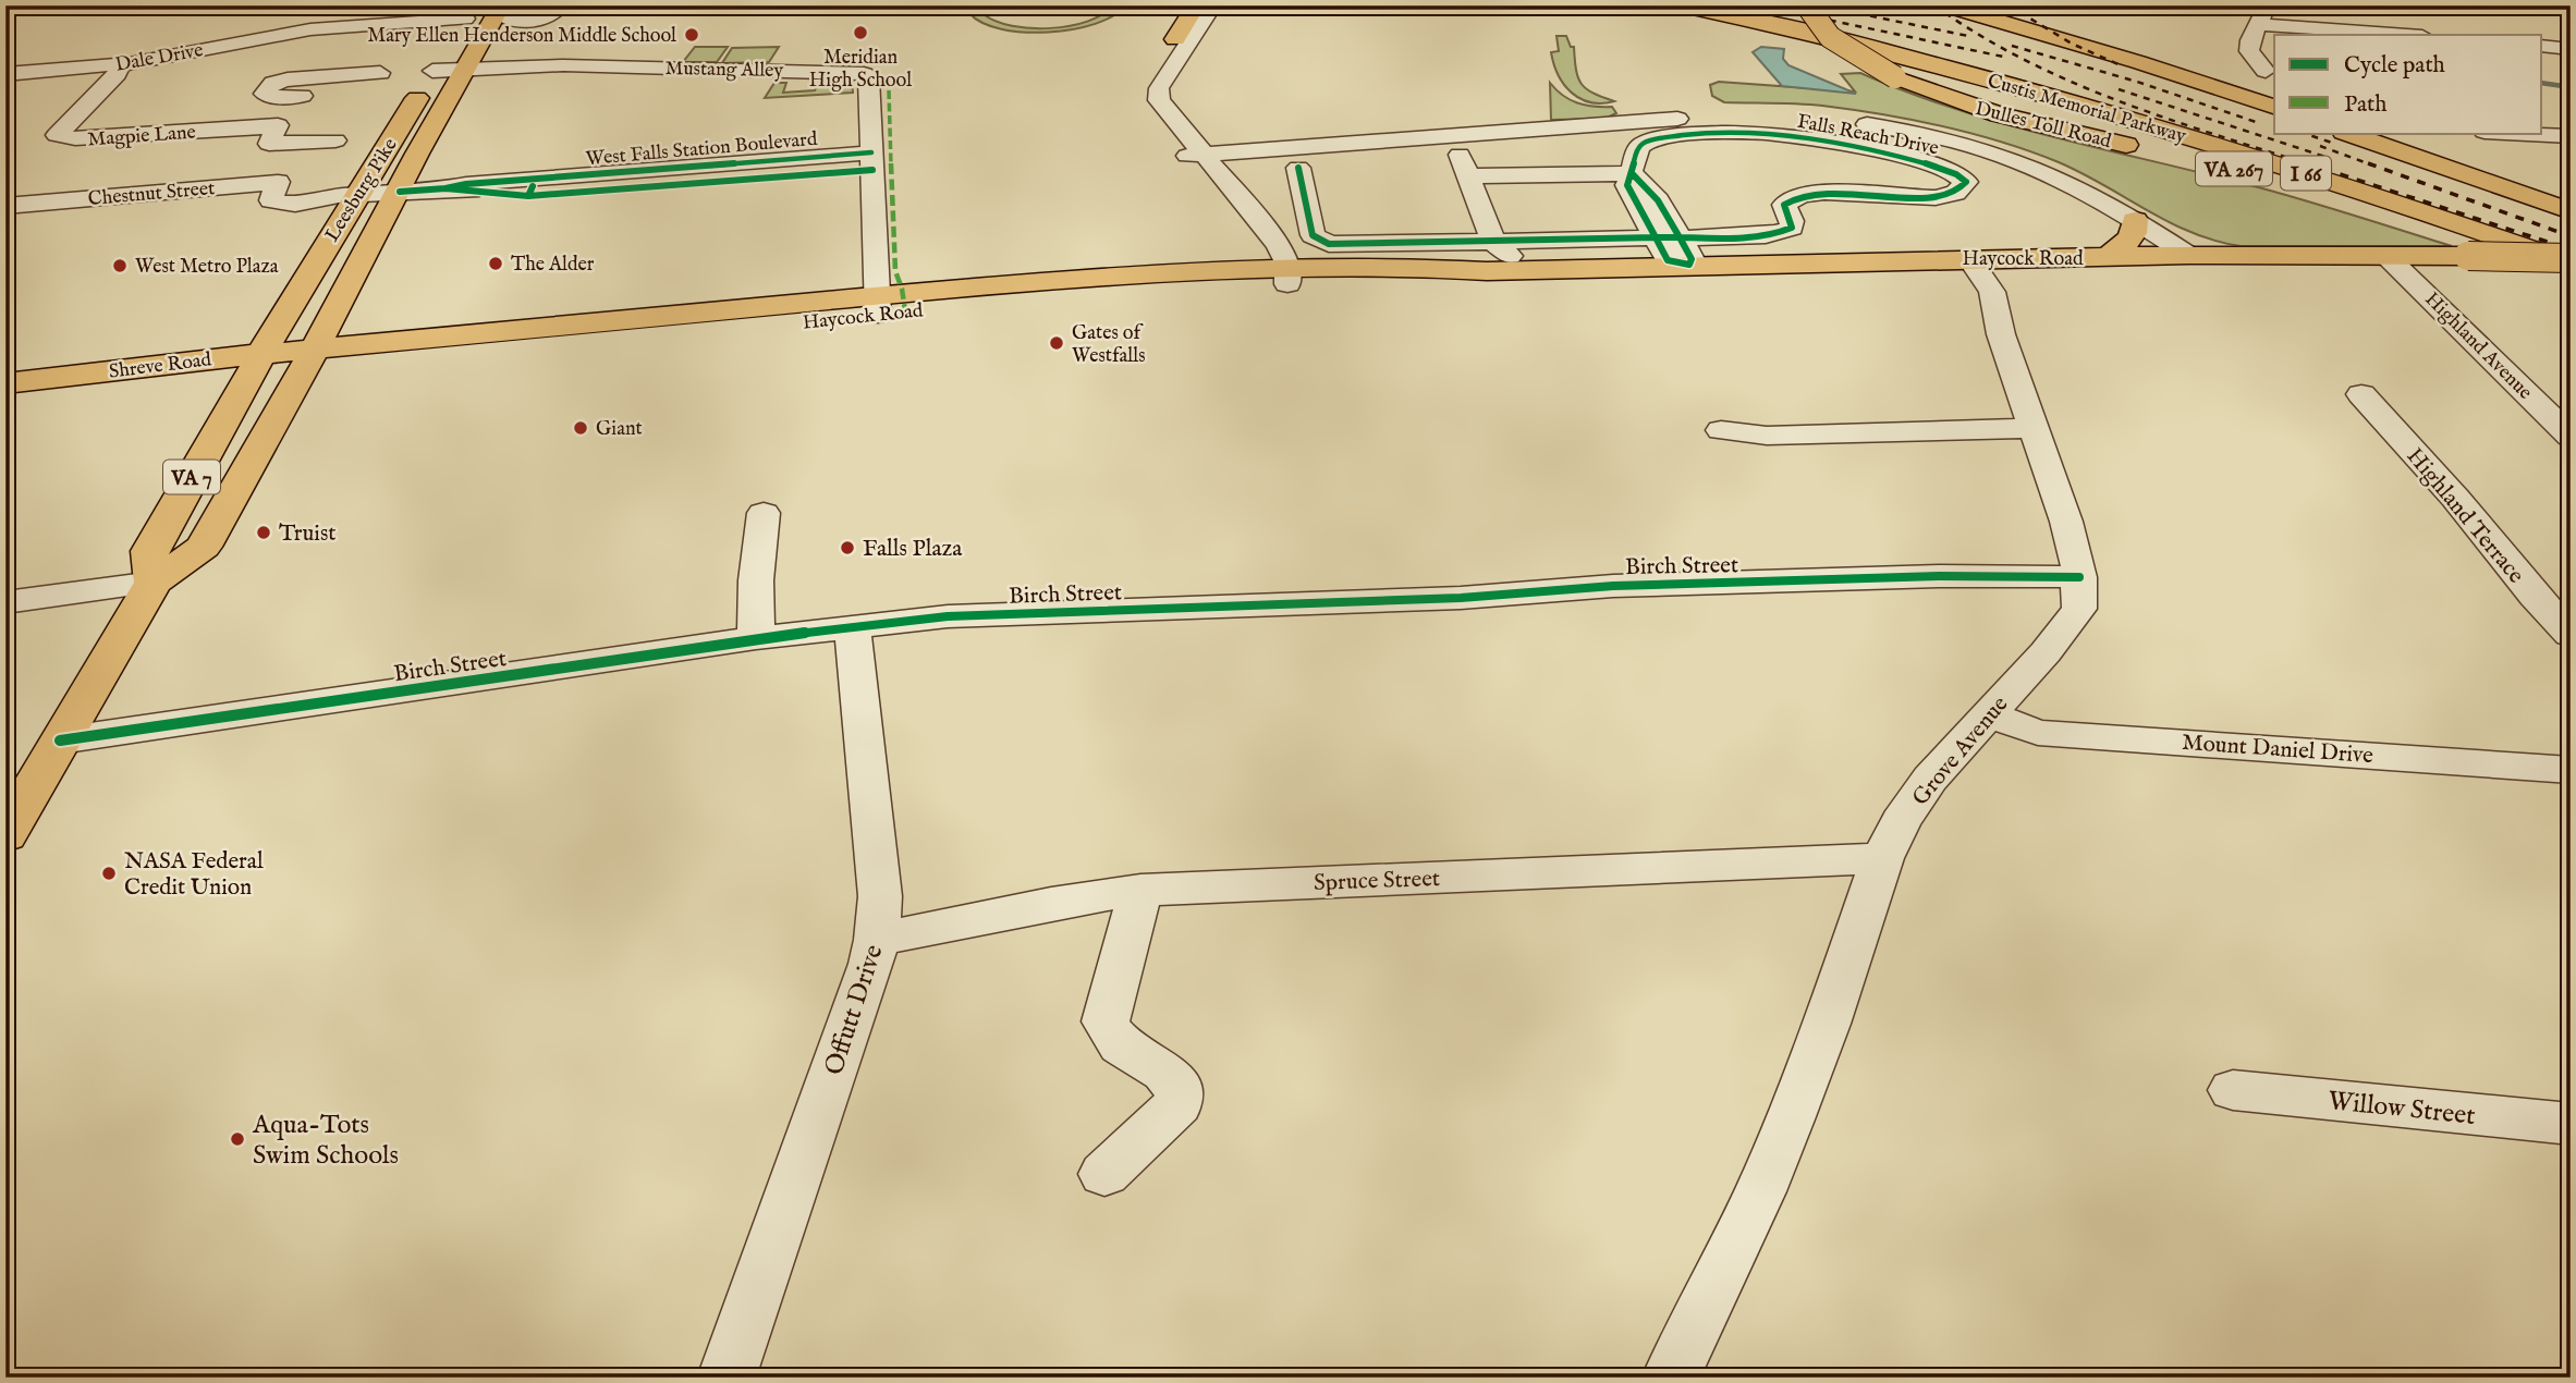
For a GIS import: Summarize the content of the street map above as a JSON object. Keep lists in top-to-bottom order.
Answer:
{
  "streets": {
    "main road": [
      "Custis Memorial Parkway",
      "Dulles Toll Road",
      "VA 267",
      "I 66",
      "Leesburg Pike",
      "Haycock Road",
      "Shreve Road",
      "VA 7"
    ],
    "street": [
      "Dale Drive",
      "Mustang Alley",
      "Falls Reach Drive",
      "Magpie Lane",
      "West Falls Station Boulevard",
      "Chestnut Street",
      "Highland Avenue",
      "Highland Terrace",
      "Birch Street",
      "Mount Daniel Drive",
      "Grove Avenue",
      "Spruce Street",
      "Offutt Drive",
      "Willow Street"
    ]
  },
  "crossings": [
    ["Dale Drive", "Magpie Lane"],
    ["Dale Drive", "Leesburg Pike"],
    ["Mustang Alley", "West Falls Station Boulevard"],
    ["Mustang Alley", "Leesburg Pike"],
    ["Mustang Alley", "Haycock Road"],
    ["Custis Memorial Parkway", "Haycock Road"],
    ["West Falls Station Boulevard", "Leesburg Pike"],
    ["West Falls Station Boulevard", "Chestnut Street"],
    ["Leesburg Pike", "Chestnut Street"],
    ["Leesburg Pike", "Haycock Road"],
    ["Leesburg Pike", "Shreve Road"],
    ["Leesburg Pike", "VA 7"],
    ["Haycock Road", "Highland Avenue"],
    ["Haycock Road", "Shreve Road"],
    ["Haycock Road", "VA 7"],
    ["Haycock Road", "Grove Avenue"],
    ["Shreve Road", "VA 7"],
    ["VA 7", "Birch Street"],
    ["Birch Street", "Grove Avenue"],
    ["Birch Street", "Offutt Drive"],
    ["Mount Daniel Drive", "Grove Avenue"],
    ["Grove Avenue", "Spruce Street"],
    ["Spruce Street", "Offutt Drive"]
  ],
  "places": [
    "Meridian High School",
    "Mary Ellen Henderson Middle School",
    "The Alder",
    "West Metro Plaza",
    "Gates of Westfalls",
    "Giant",
    "Truist",
    "Falls Plaza",
    "NASA Federal Credit Union",
    "Aqua-Tots Swim Schools"
  ],
  "legend": ["Cycle path", "Path"]
}
